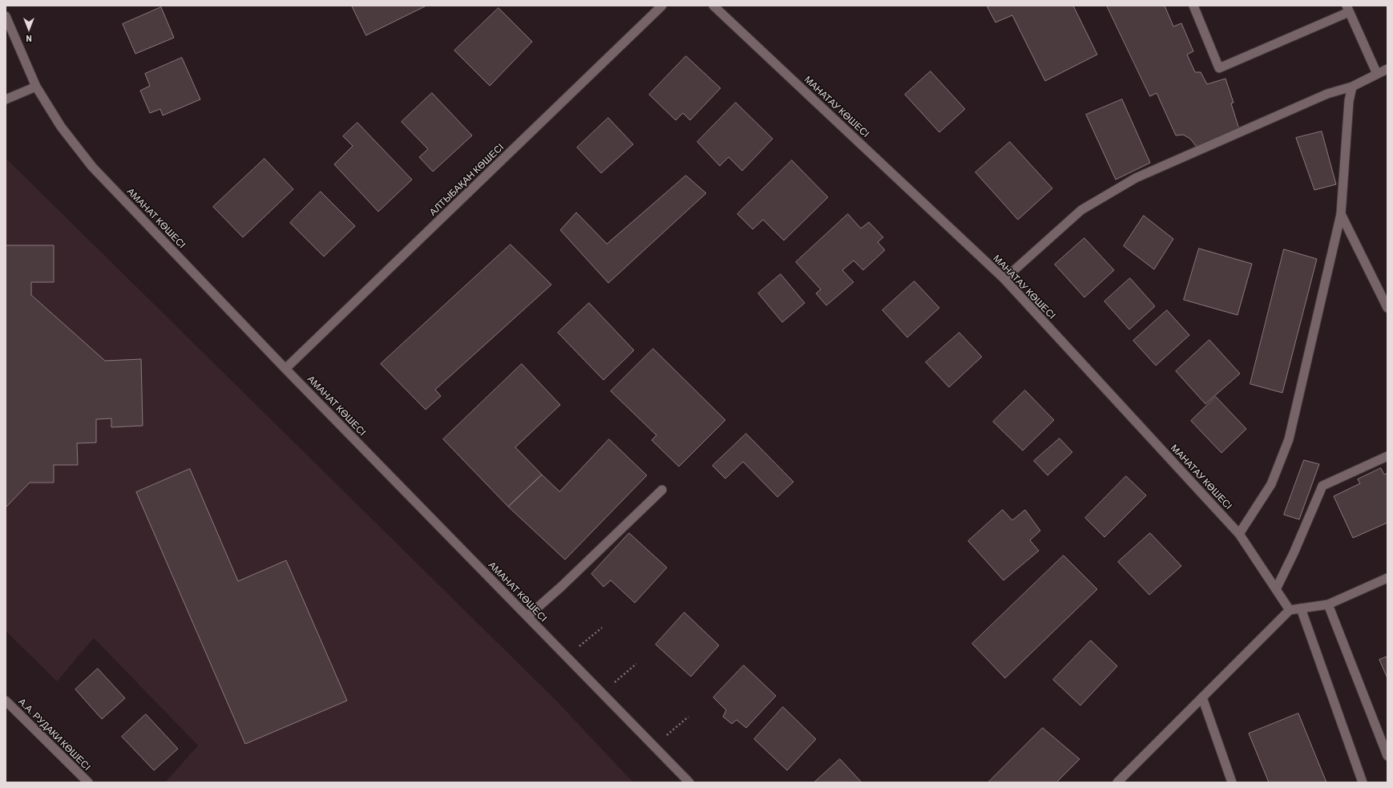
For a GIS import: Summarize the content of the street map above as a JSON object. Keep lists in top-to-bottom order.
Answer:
{
  "streets": {
    "street": [
      "МАНАТАУ КӨШЕСІ",
      "АЛТЫБАҚАН КӨШЕСІ",
      "АМАНАТ КӨШЕСІ",
      "А.А. РУДАКИ КӨШЕСІ"
    ]
  },
  "crossings": [
    ["АЛТЫБАҚАН КӨШЕСІ", "АМАНАТ КӨШЕСІ"]
  ],
  "north": "bottom"
}
